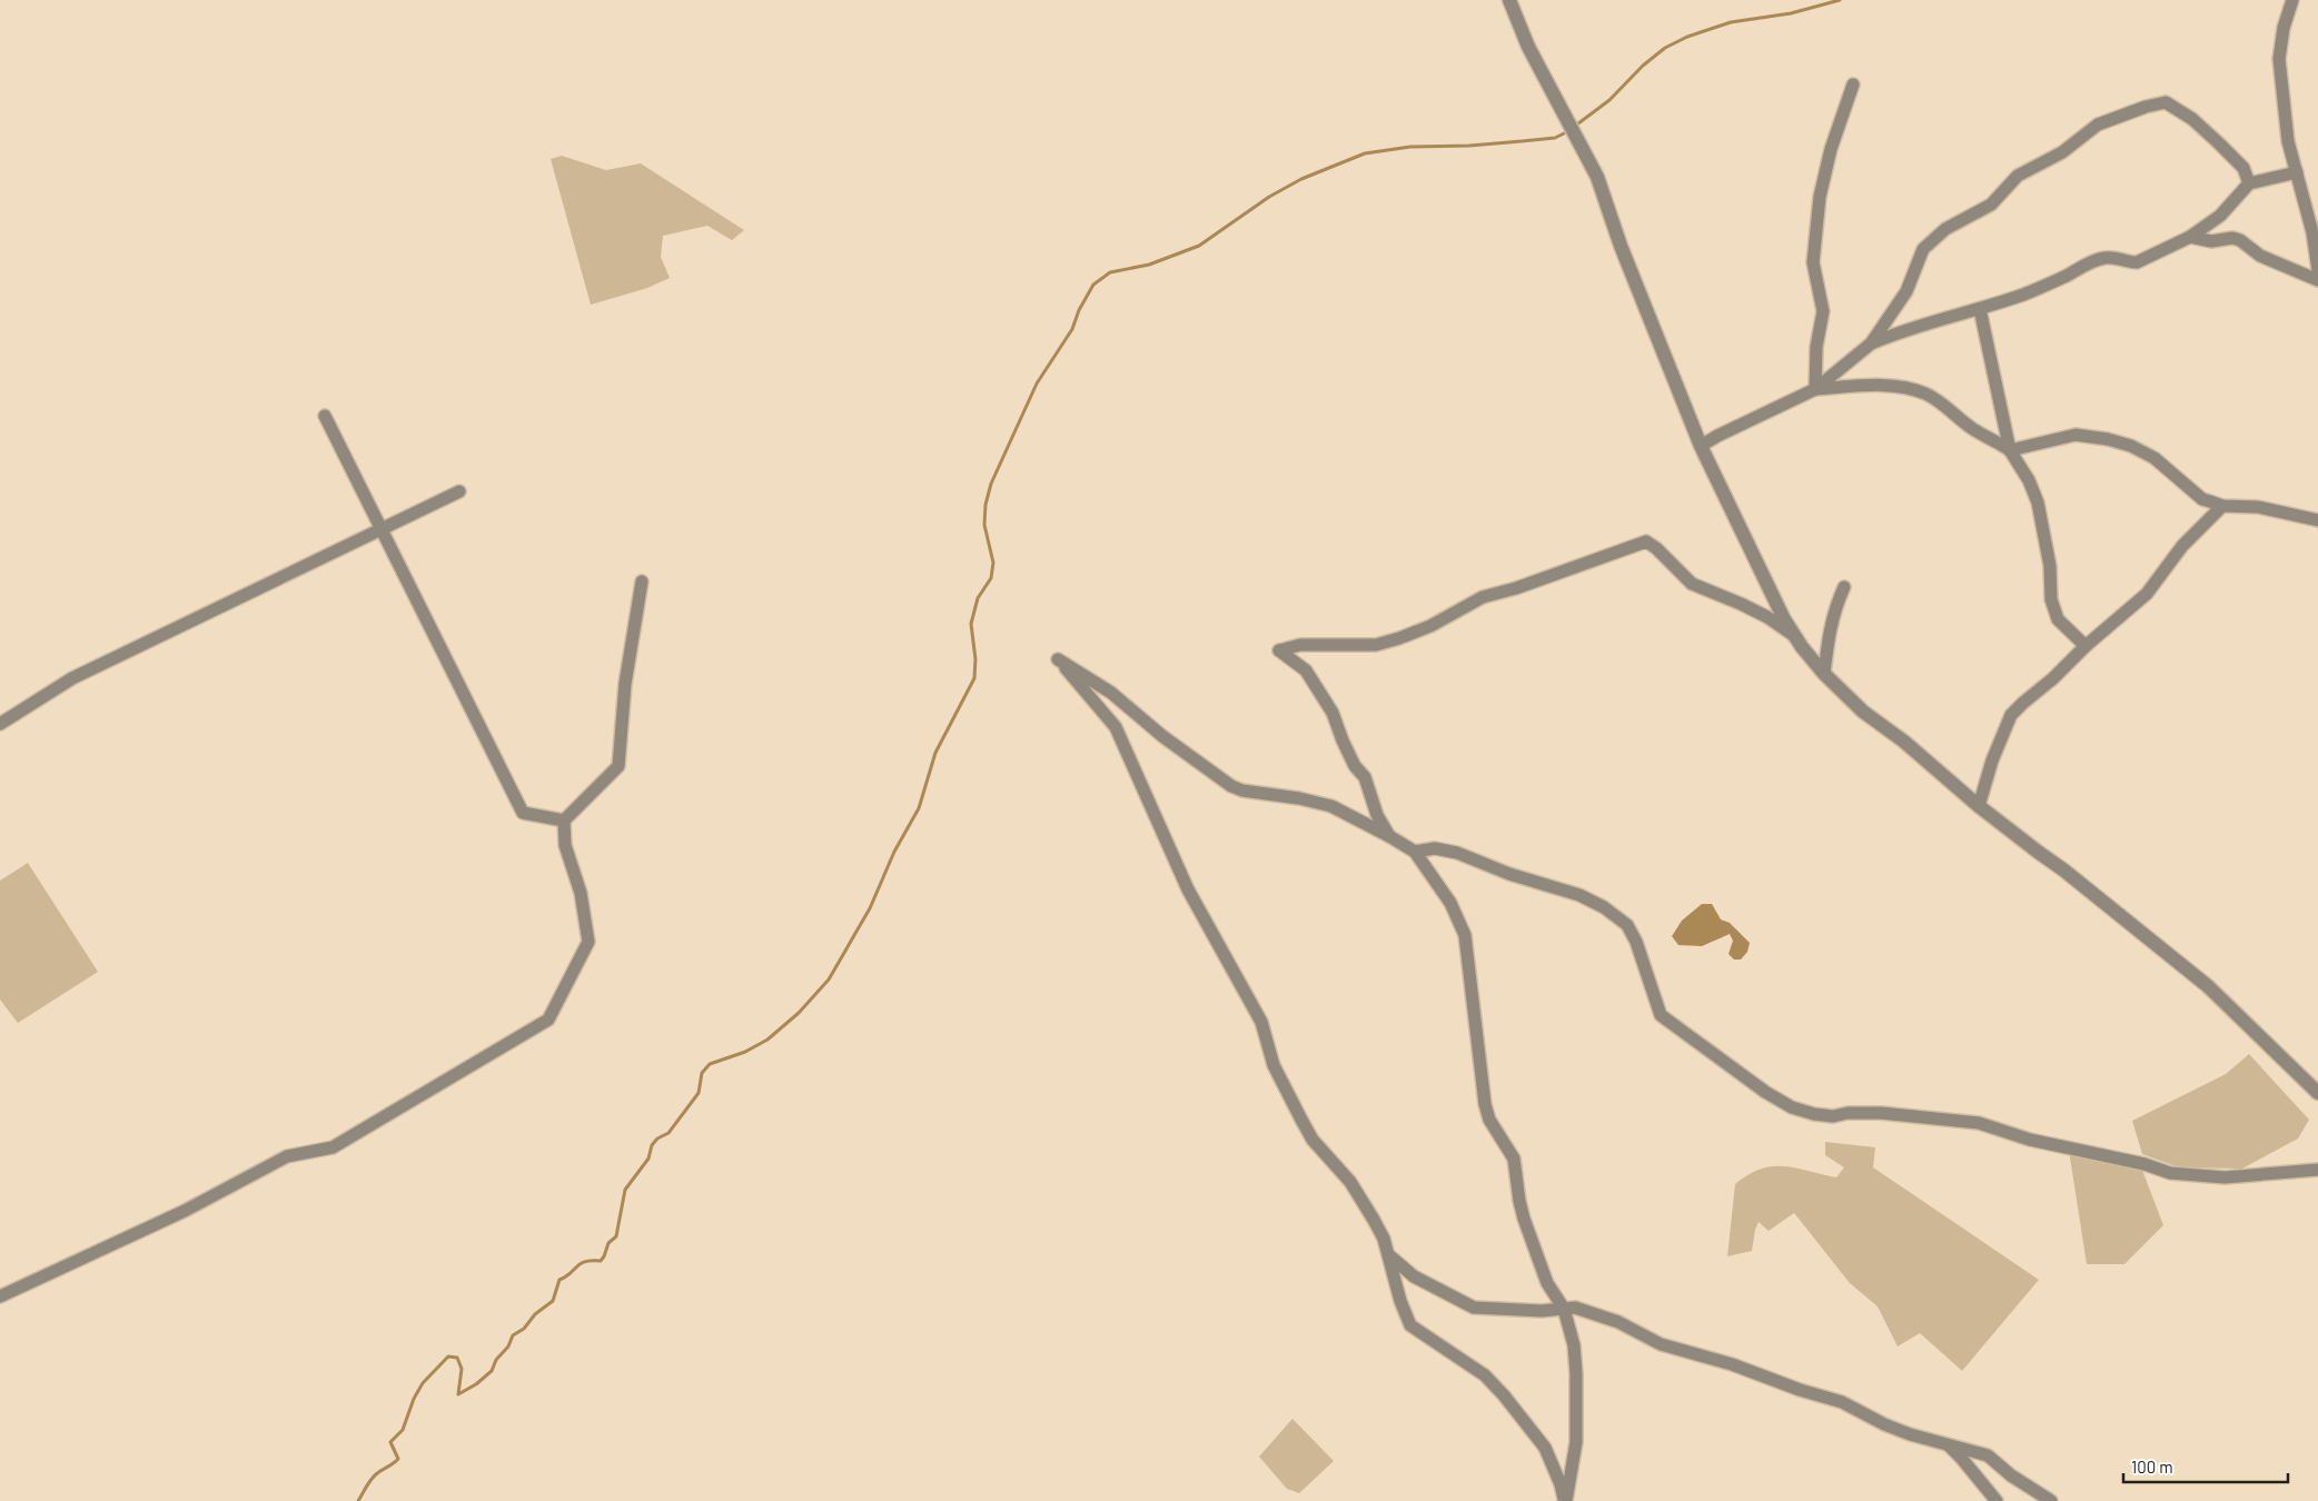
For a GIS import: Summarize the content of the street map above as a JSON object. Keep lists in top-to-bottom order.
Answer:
{
  "scale_bar": "100 m"
}
